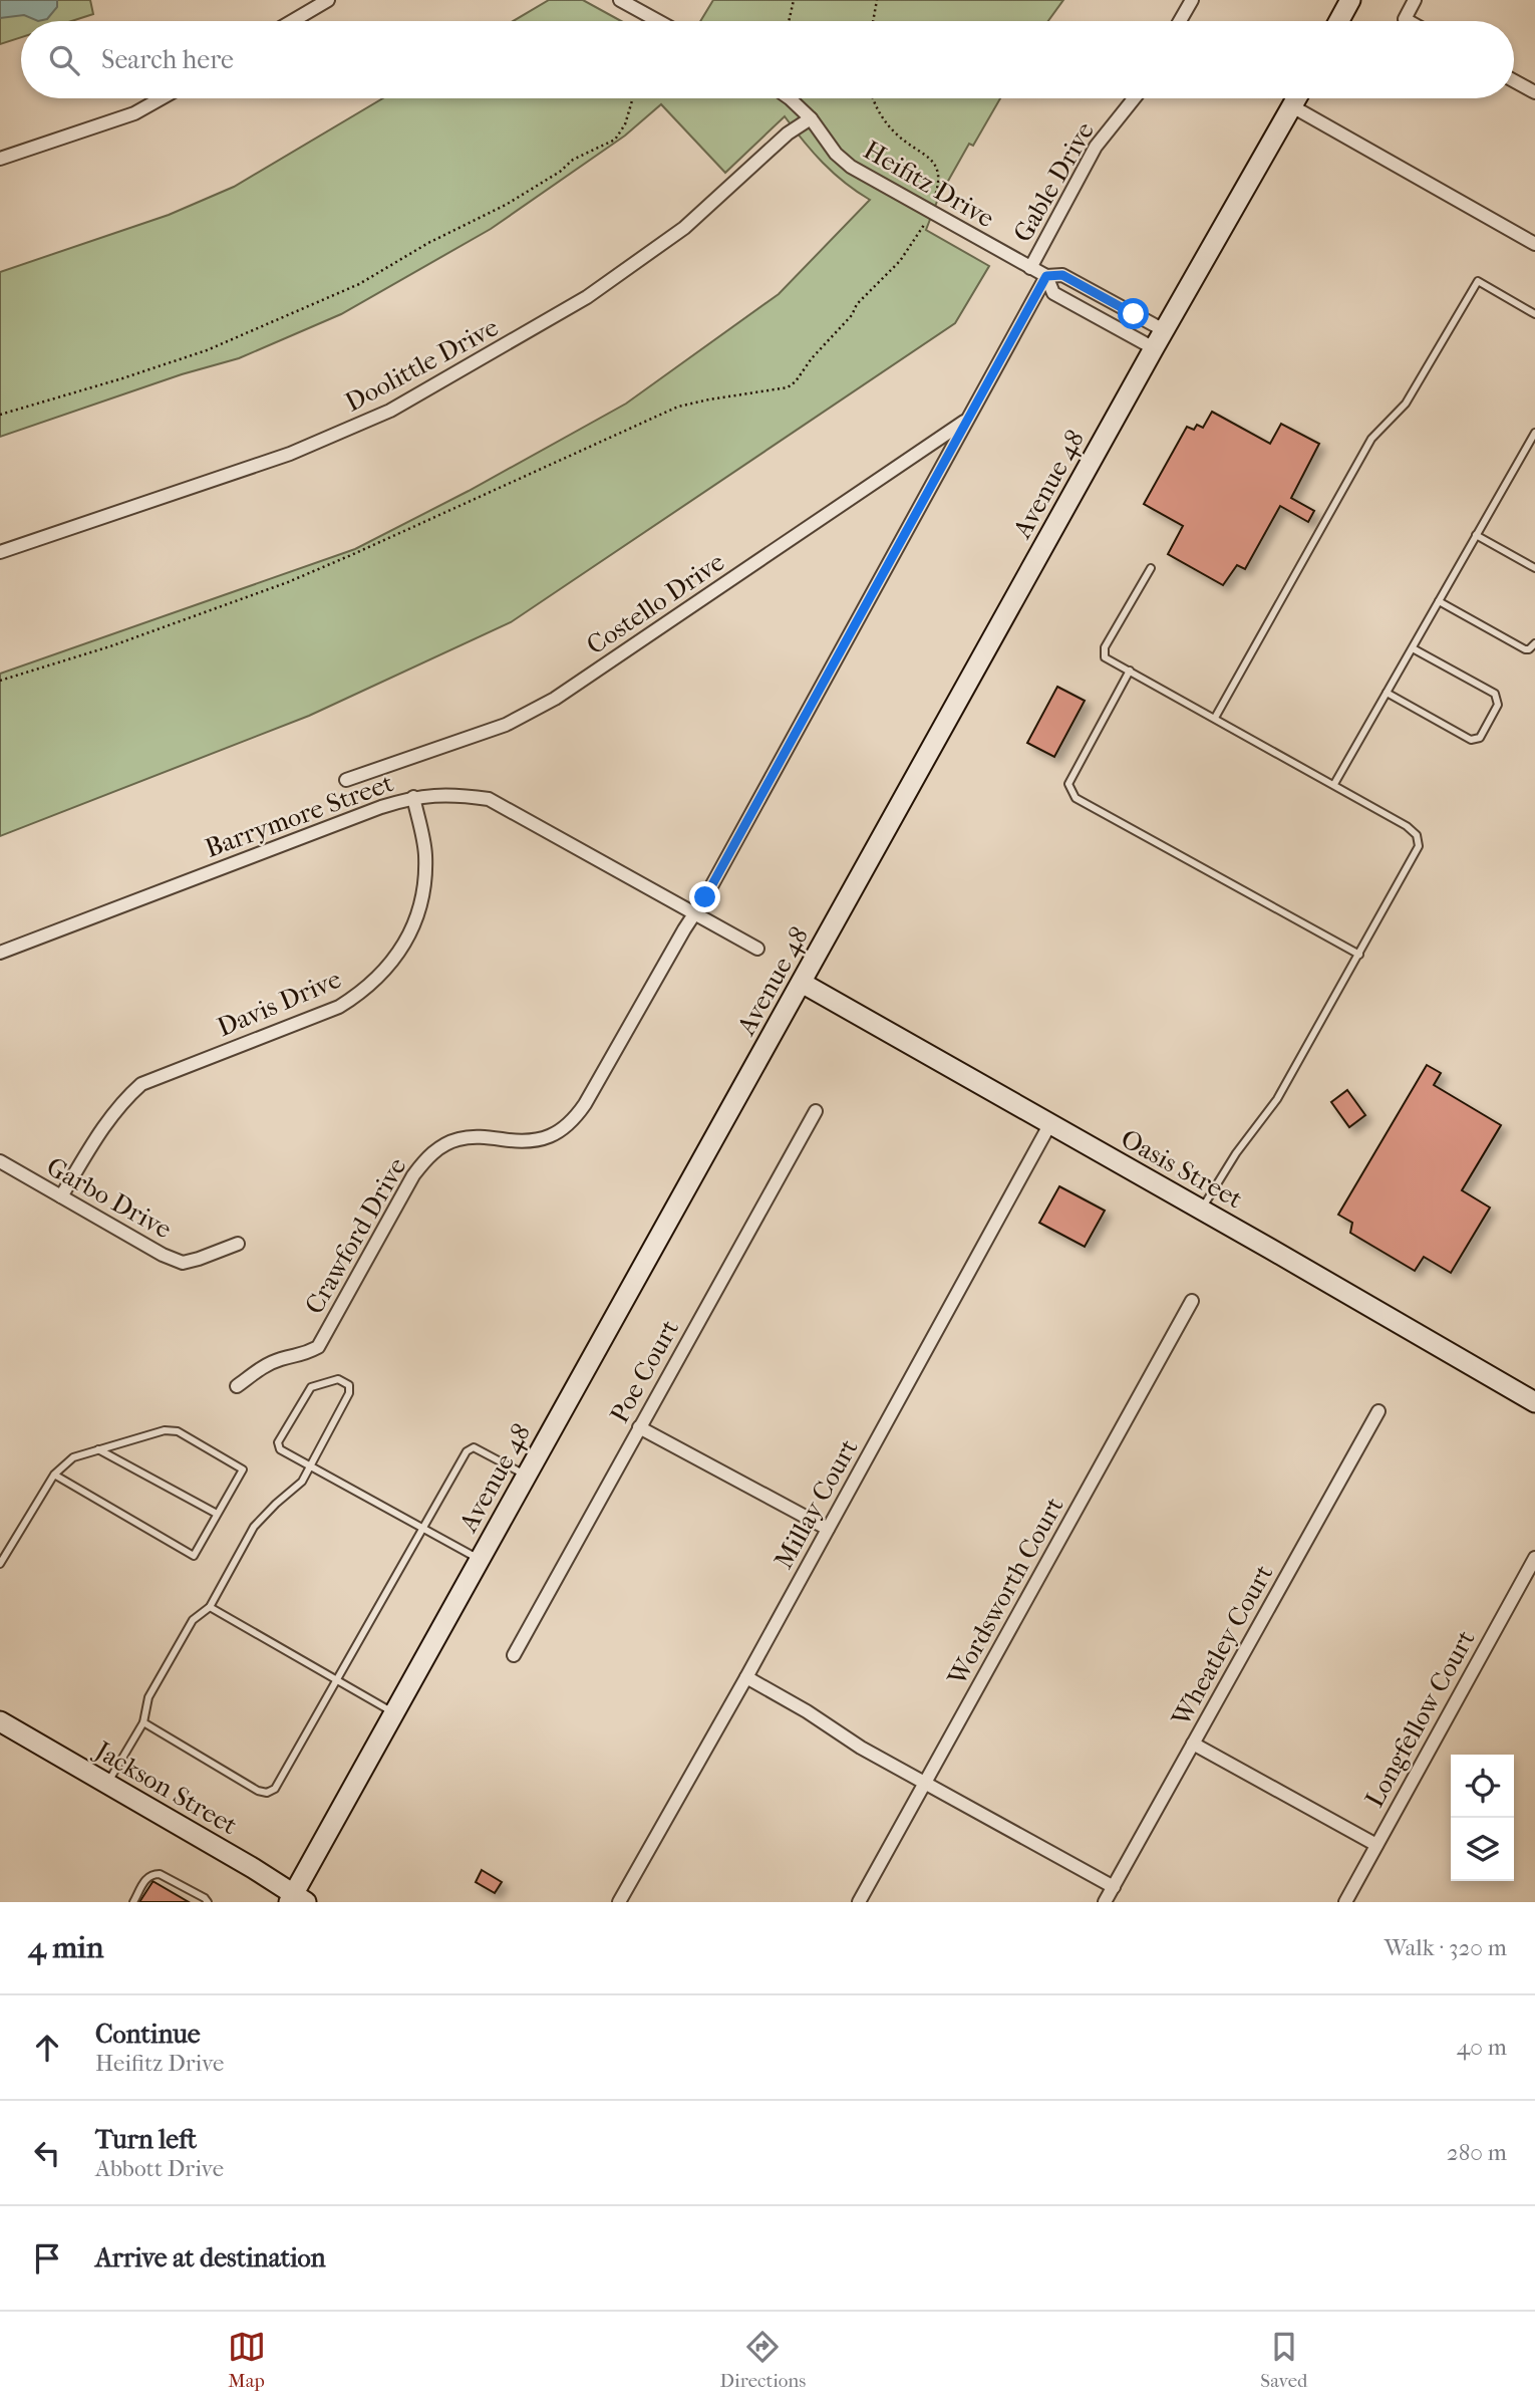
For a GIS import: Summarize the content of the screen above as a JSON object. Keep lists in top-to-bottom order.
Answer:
{
  "streets": {
    "main road": ["Avenue 48", "Oasis Street", "Jackson Street"],
    "street": [
      "Gable Drive",
      "Heifitz Drive",
      "Doolittle Drive",
      "Costello Drive",
      "Barrymore Street",
      "Davis Drive",
      "Garbo Drive",
      "Crawford Drive",
      "Poe Court",
      "Millay Court",
      "Wordsworth Court",
      "Wheatley Court",
      "Longfellow Court"
    ]
  },
  "crossings": [
    ["Gable Drive", "Heifitz Drive"],
    ["Heifitz Drive", "Doolittle Drive"],
    ["Heifitz Drive", "Avenue 48"],
    ["Heifitz Drive", "Crawford Drive"],
    ["Avenue 48", "Oasis Street"],
    ["Avenue 48", "Jackson Street"],
    ["Costello Drive", "Crawford Drive"],
    ["Barrymore Street", "Davis Drive"],
    ["Barrymore Street", "Crawford Drive"],
    ["Davis Drive", "Garbo Drive"],
    ["Oasis Street", "Millay Court"]
  ],
  "page": {
    "search": "Search here",
    "heading": ["4 min", "Walk · 320 m"],
    "list": [
      ["Continue", "Heifitz Drive", "40 m"],
      ["Turn left", "Abbott Drive", "280 m"],
      "Arrive at destination"
    ],
    "nav": ["Map", "Directions", "Saved"]
  }
}
